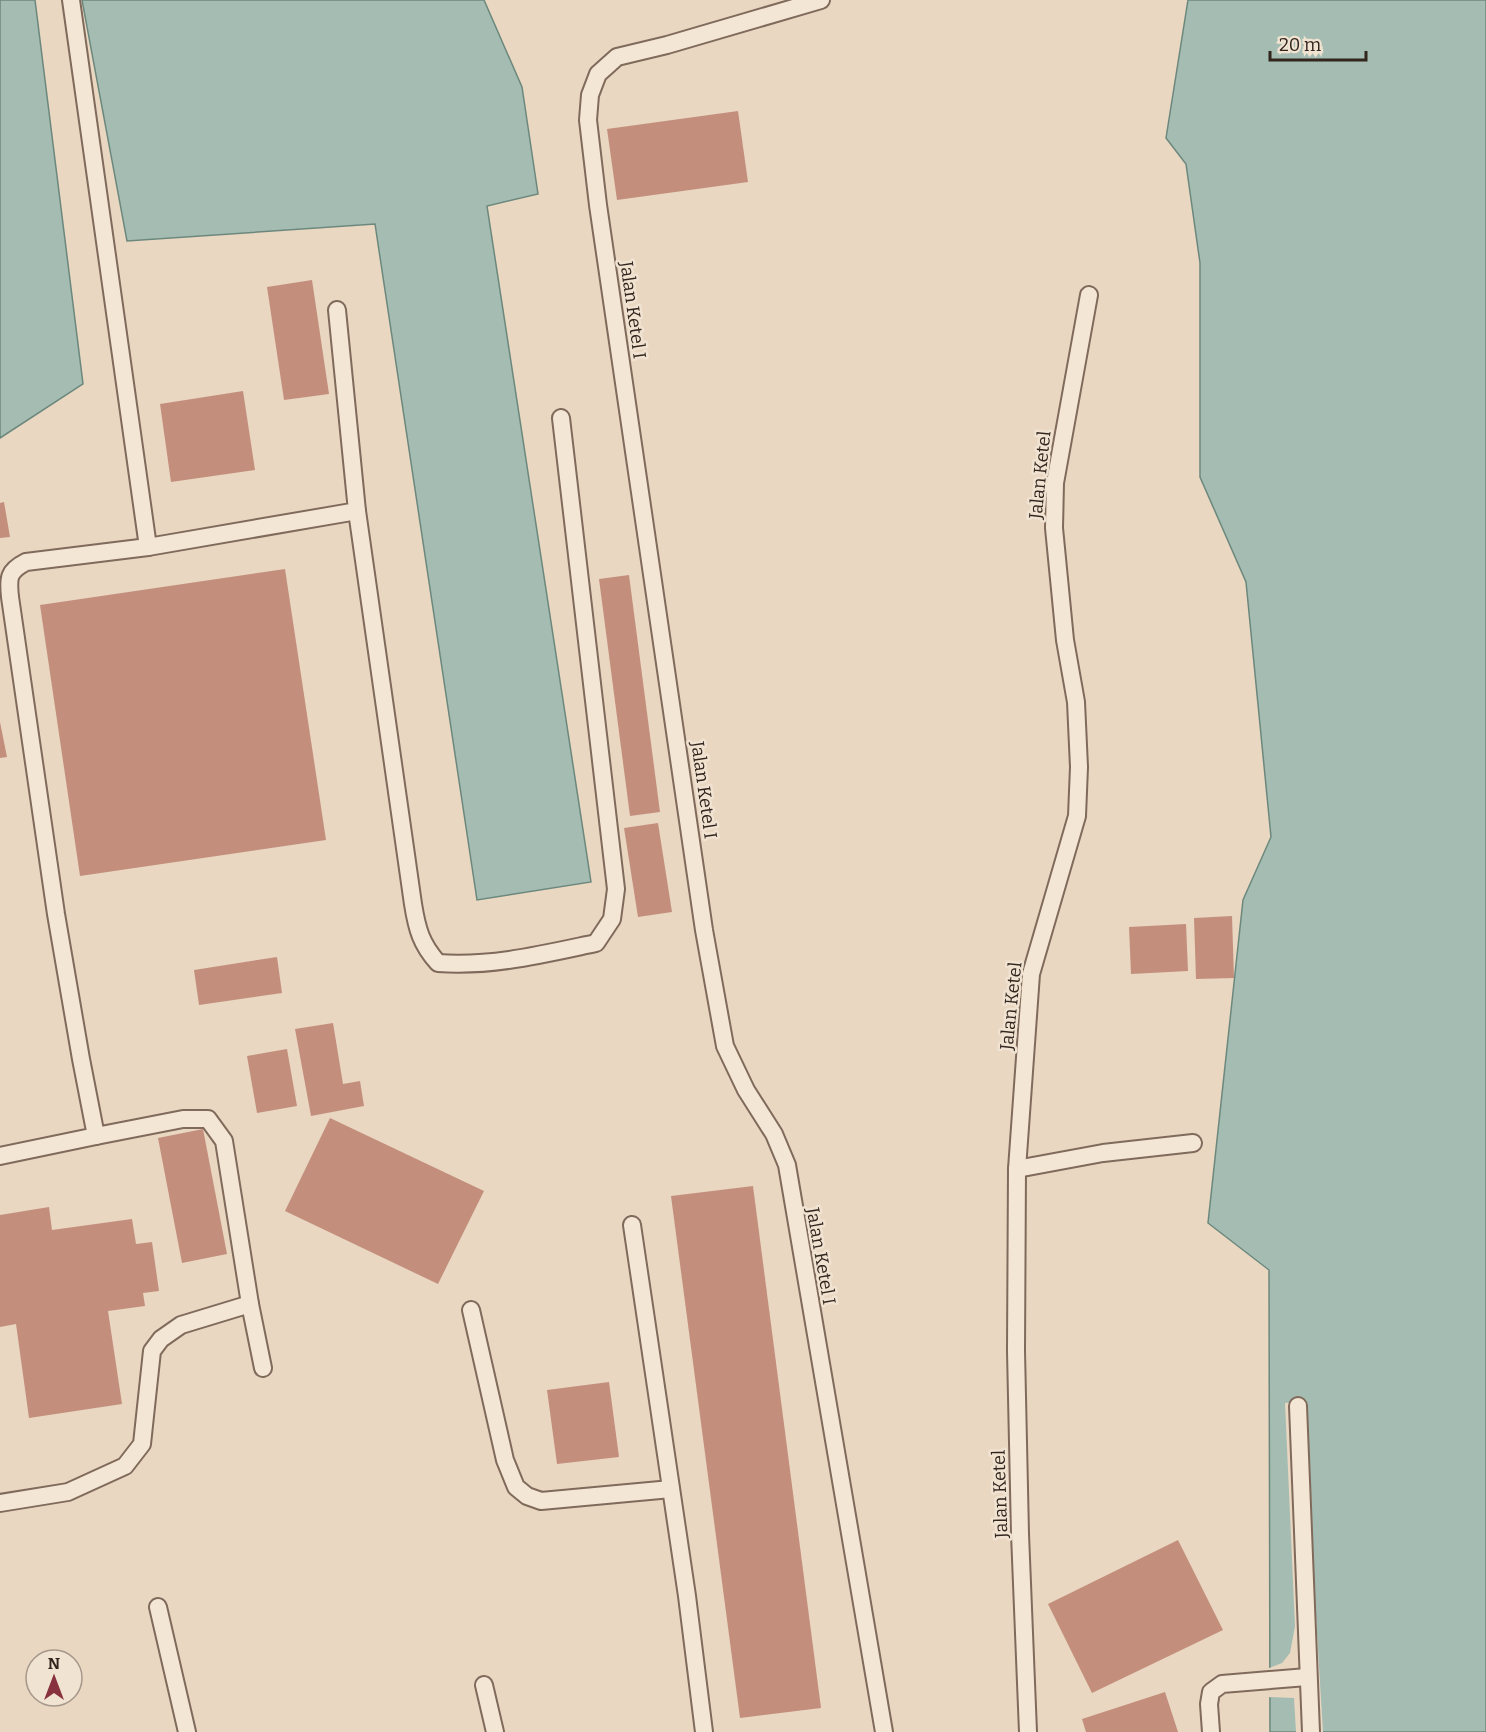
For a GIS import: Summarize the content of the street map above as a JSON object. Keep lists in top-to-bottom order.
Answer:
{
  "streets": {
    "lane": ["Jalan Ketel I", "Jalan Ketel"]
  },
  "scale_bar": "20 m",
  "north": "top"
}
